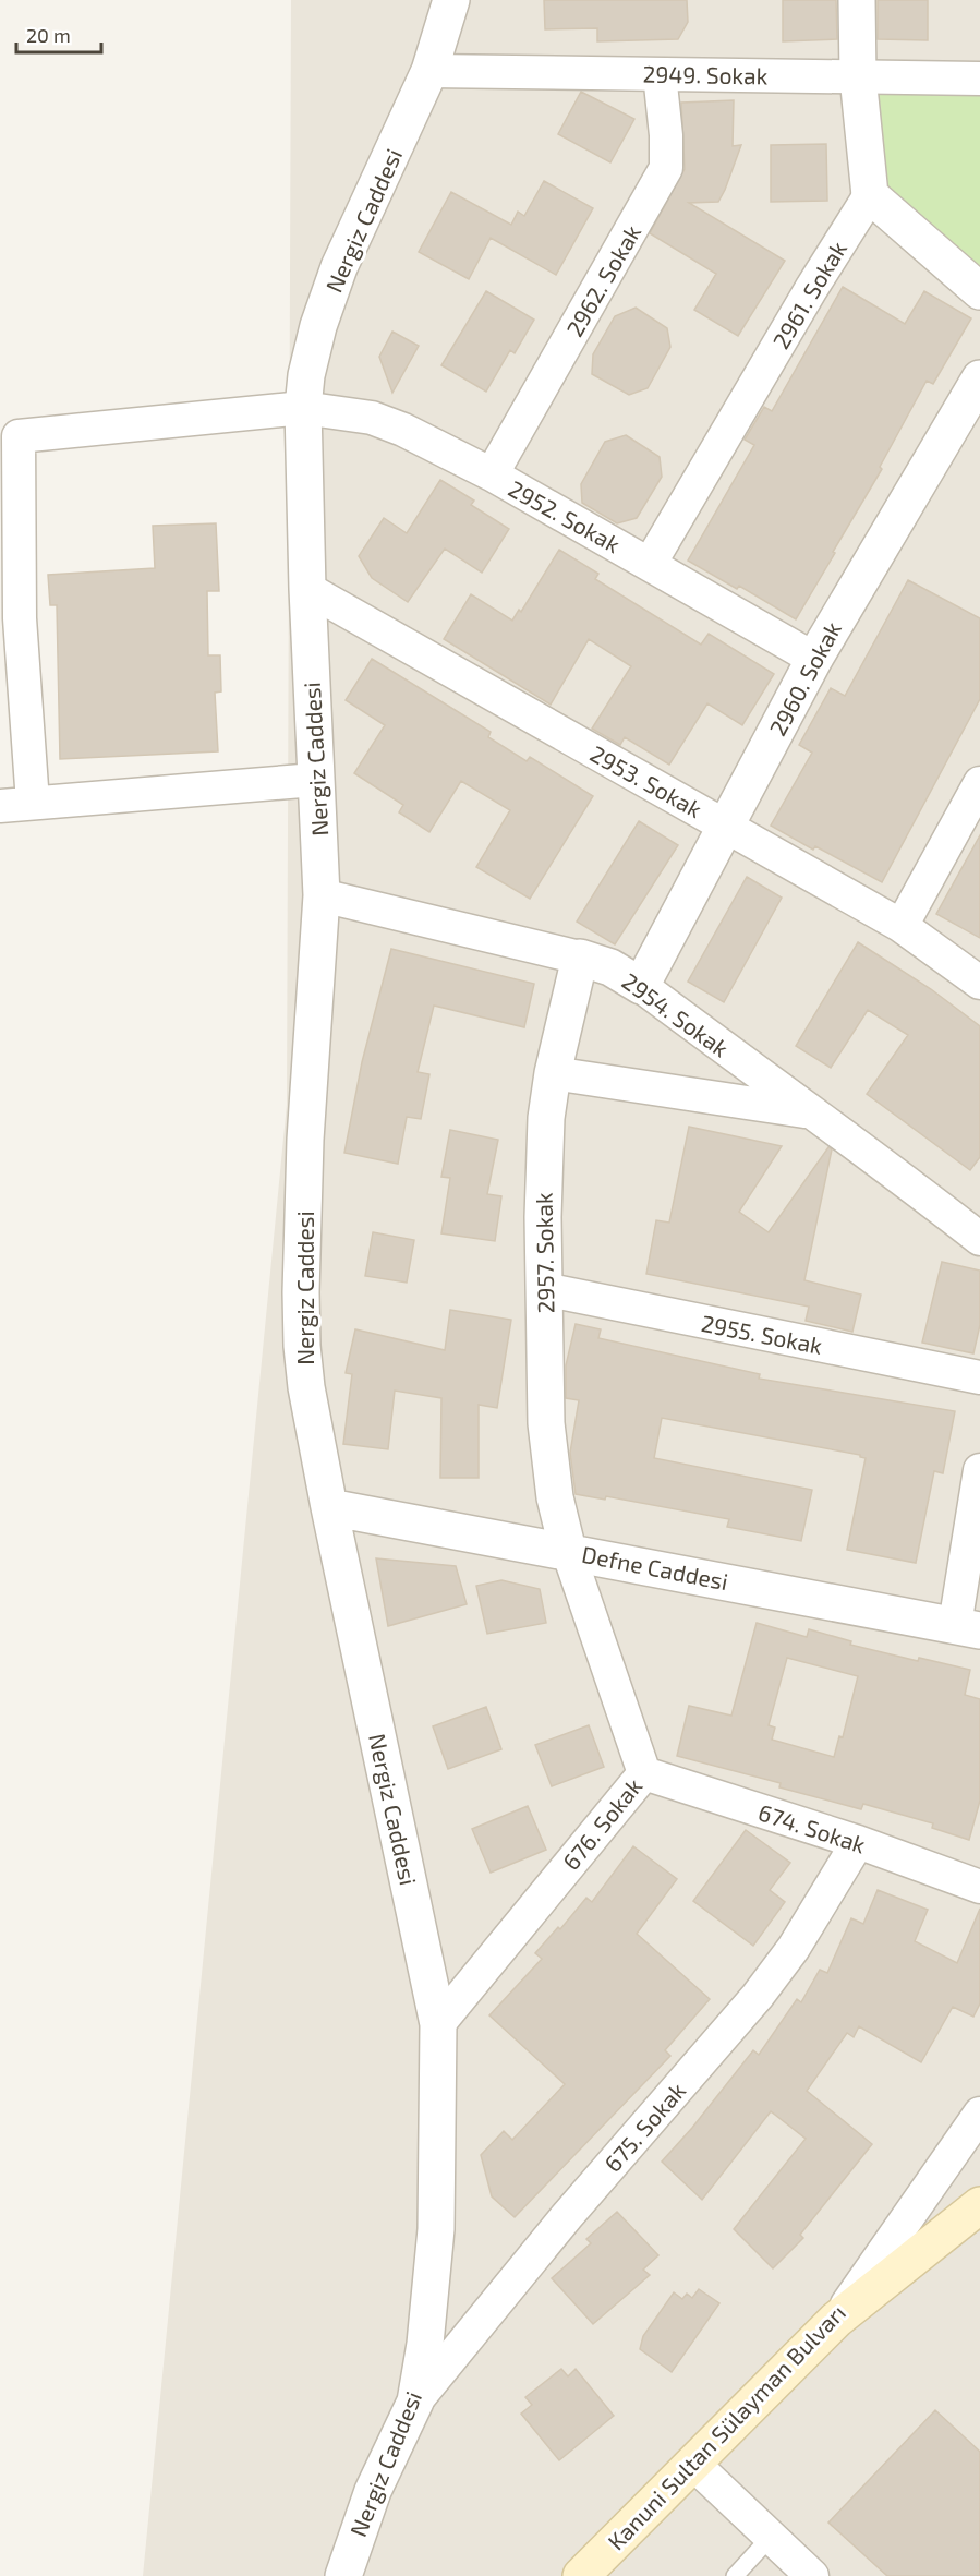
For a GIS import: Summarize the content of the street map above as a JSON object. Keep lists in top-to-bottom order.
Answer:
{
  "streets": {
    "main road": ["Kanuni Sultan Sülayman Bulvarı"],
    "street": [
      "2949. Sokak",
      "Nergiz Caddesi",
      "2962. Sokak",
      "2961. Sokak",
      "2952. Sokak",
      "2960. Sokak",
      "2953. Sokak",
      "2954. Sokak",
      "2957. Sokak",
      "2955. Sokak",
      "Defne Caddesi",
      "676. Sokak",
      "674. Sokak",
      "675. Sokak"
    ]
  },
  "crossings": [
    ["2949. Sokak", "Nergiz Caddesi"],
    ["2949. Sokak", "2962. Sokak"],
    ["Nergiz Caddesi", "2952. Sokak"],
    ["Nergiz Caddesi", "2953. Sokak"],
    ["Nergiz Caddesi", "2954. Sokak"],
    ["Nergiz Caddesi", "Defne Caddesi"],
    ["Nergiz Caddesi", "676. Sokak"],
    ["Nergiz Caddesi", "675. Sokak"],
    ["2962. Sokak", "2952. Sokak"],
    ["2961. Sokak", "2952. Sokak"],
    ["2952. Sokak", "2960. Sokak"],
    ["2960. Sokak", "2953. Sokak"],
    ["2960. Sokak", "2954. Sokak"],
    ["2954. Sokak", "2957. Sokak"],
    ["2957. Sokak", "2955. Sokak"],
    ["2957. Sokak", "Defne Caddesi"],
    ["2957. Sokak", "676. Sokak"],
    ["Defne Caddesi", "676. Sokak"],
    ["676. Sokak", "674. Sokak"],
    ["674. Sokak", "675. Sokak"]
  ],
  "scale_bar": "20 m"
}
